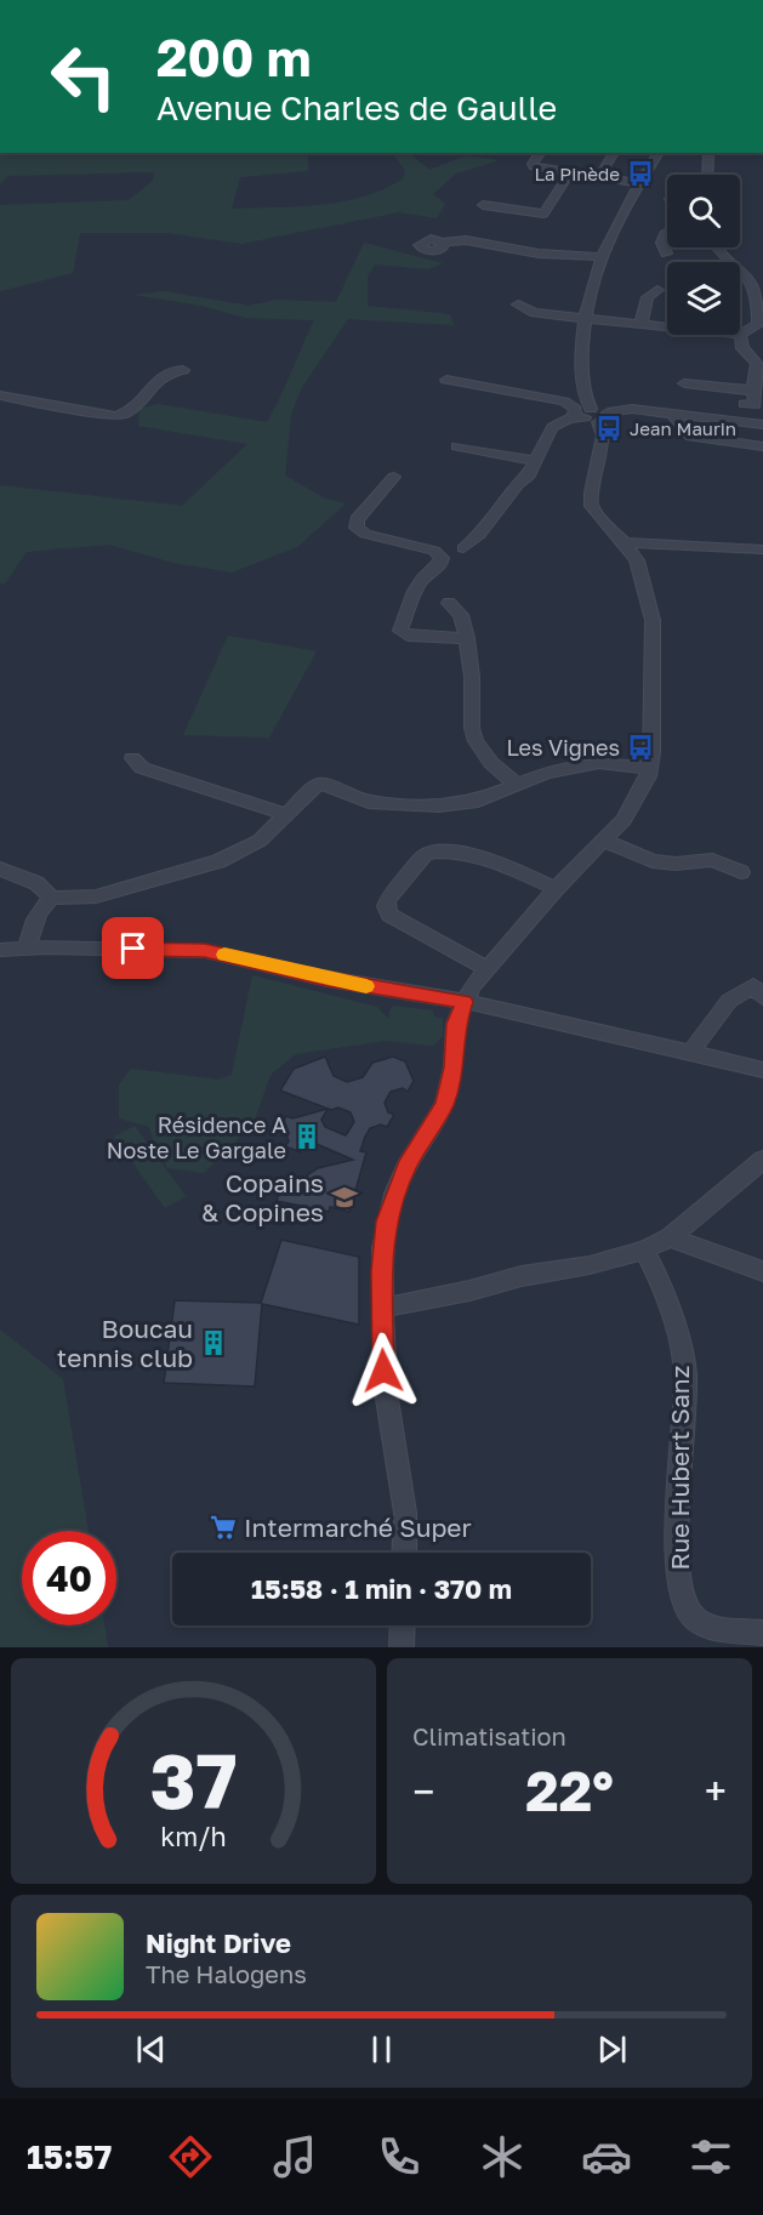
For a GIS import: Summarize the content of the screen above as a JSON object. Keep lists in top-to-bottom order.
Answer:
{
  "streets": {
    "street": ["Rue Hubert Sanz"]
  },
  "places": {
    "bus stop": ["La Pinède", "Jean Maurin", "Les Vignes"],
    "building": ["Résidence A Noste Le Gargale", "Boucau tennis club"],
    "school or university": ["Copains & Copines"],
    "supermarket": ["Intermarché Super"]
  },
  "page": {
    "turn": ["200 m", "Avenue Charles de Gaulle"],
    "limit": "40",
    "trip": "15:58 · 1 min · 370 m",
    "tile": "Climatisation",
    "heat": ["−", "22°", "+"],
    "song": ["Night Drive", "The Halogens"],
    "tabs": "15:57",
    "gauge": ["37", "km/h"]
  }
}
